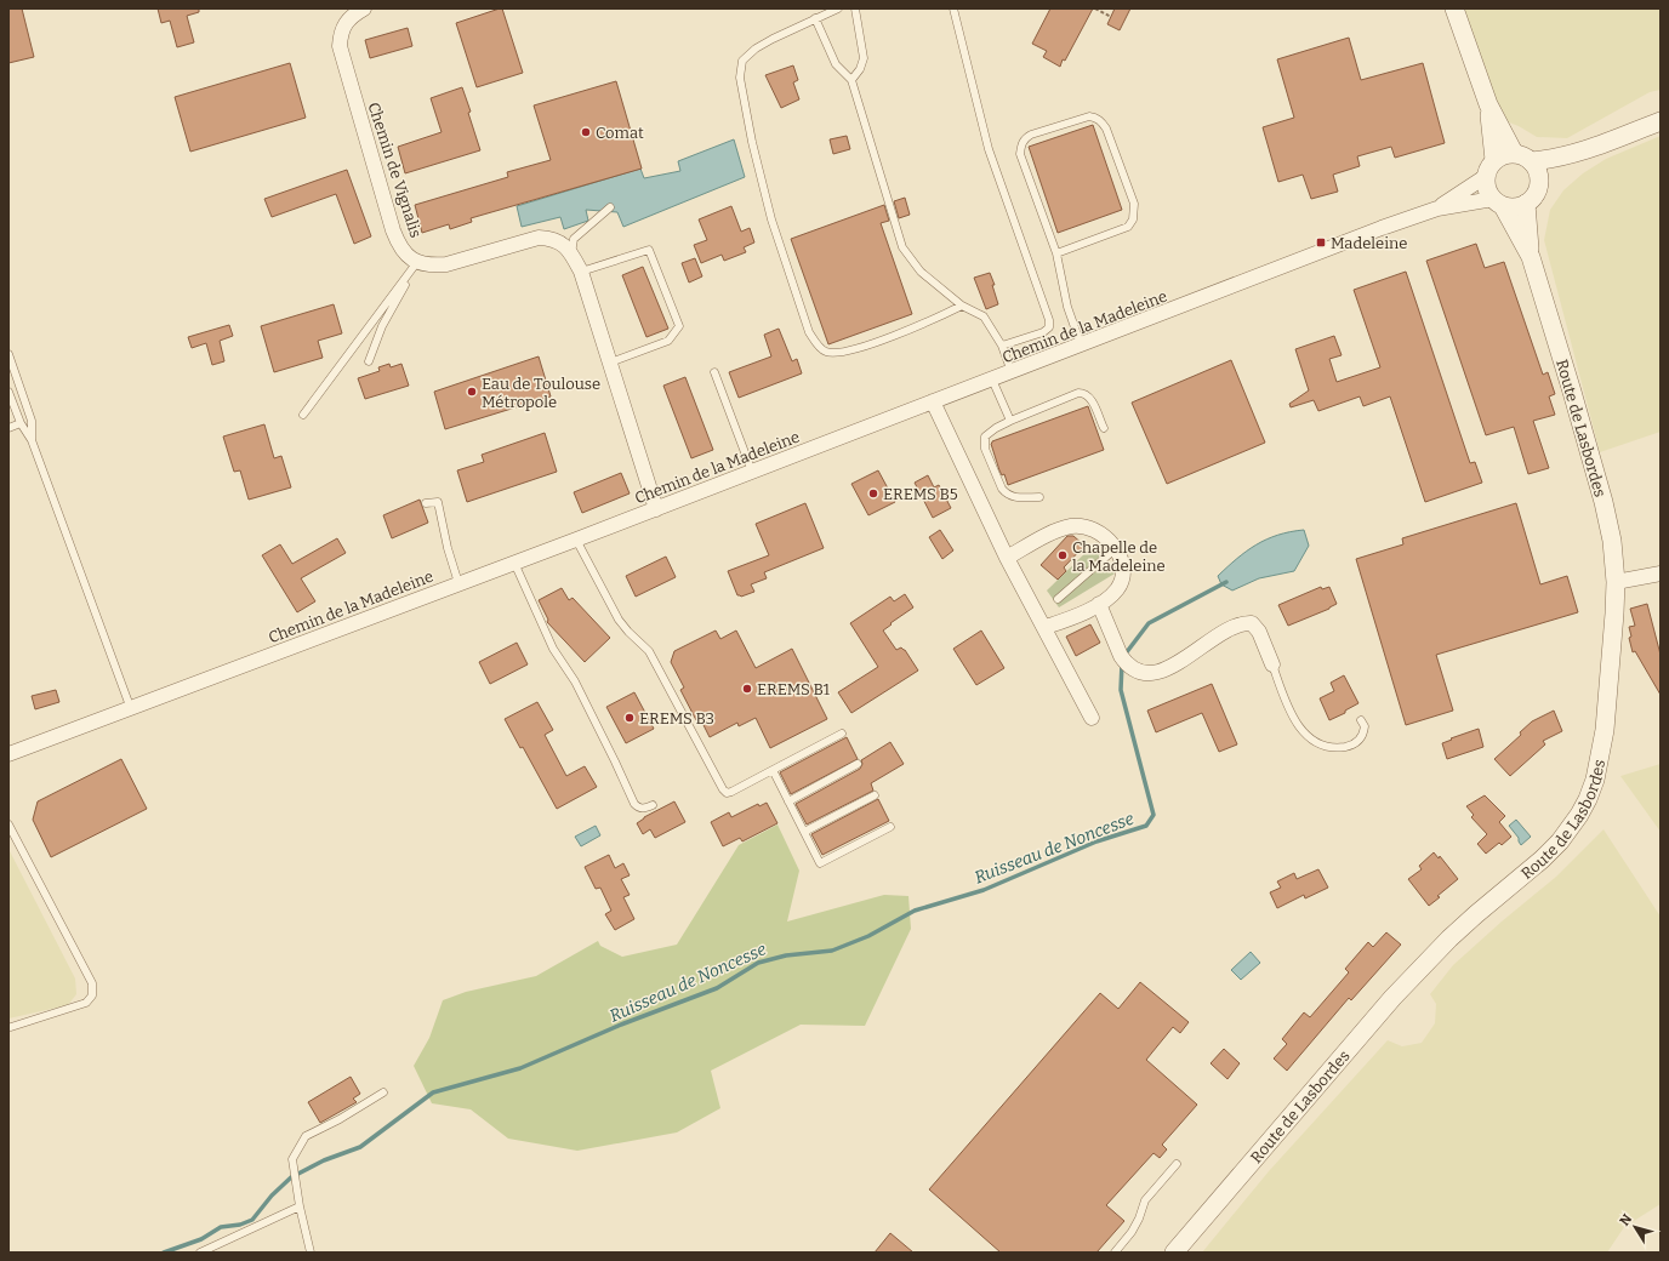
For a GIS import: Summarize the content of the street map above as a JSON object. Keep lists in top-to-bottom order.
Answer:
{
  "streets": {
    "street": ["Chemin de Vignalis", "Chemin de la Madeleine", "Route de Lasbordes"]
  },
  "crossings": [
    ["Chemin de la Madeleine", "Route de Lasbordes"]
  ],
  "water": ["Ruisseau de Noncesse"],
  "places": {
    "other": [
      "Comat",
      "Eau de Toulouse Métropole",
      "EREMS B5",
      "Chapelle de la Madeleine",
      "EREMS B1",
      "EREMS B3"
    ],
    "transit": ["Madeleine"]
  },
  "north": "top left"
}
